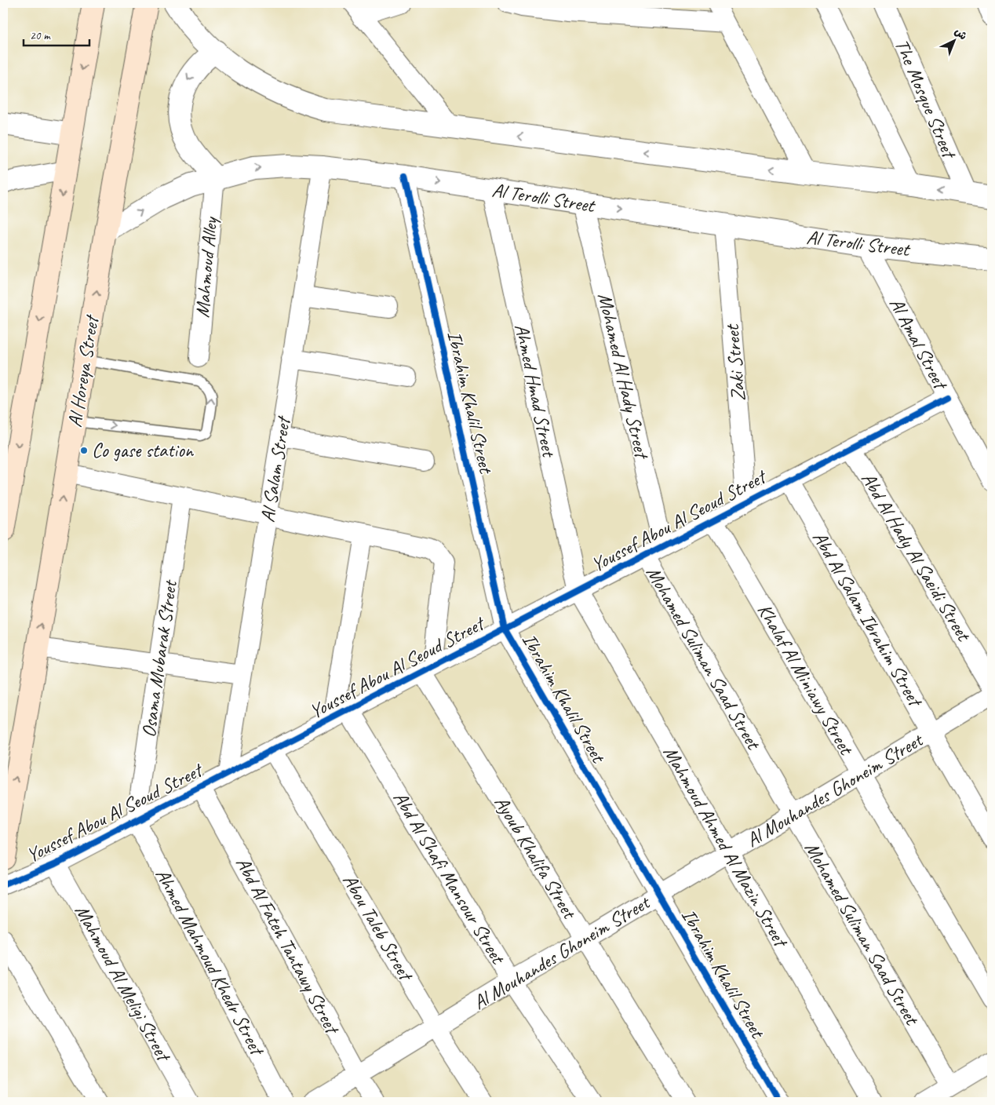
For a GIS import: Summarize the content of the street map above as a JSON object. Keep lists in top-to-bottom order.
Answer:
{
  "streets": {
    "main road": ["Al Horeya Street"],
    "street": [
      "The Mosque Street",
      "Al Terolli Street",
      "Mahmoud Alley",
      "Al Amal Street",
      "Zaki Street",
      "Mohamed Al Hady Street",
      "Ahmed Hmad Street",
      "Ibrahim Khalil Street",
      "Al Salam Street",
      "Youssef Abou Al Seoud Street",
      "Abd Al Hady Al Saeidi Street",
      "Abd Al Salam Ibrahim Street",
      "Mohamed Suliman Saad Street",
      "Osama Mubarak Street",
      "Khalaf Al Miniawy Street",
      "Al Mouhandes Ghoneim Street",
      "Mahmoud Ahmed Al Mazin Street",
      "Ayoub Khalifa Street",
      "Abd Al Shafi Mansour Street",
      "Abou Taleb Street",
      "Abd Al Fateh Tantawy Street",
      "Ahmed Mahmoud Khedr Street",
      "Mahmoud Al Meligi Street"
    ]
  },
  "crossings": [
    ["Al Terolli Street", "Mahmoud Alley"],
    ["Al Terolli Street", "Al Amal Street"],
    ["Al Terolli Street", "Zaki Street"],
    ["Al Terolli Street", "Al Horeya Street"],
    ["Al Terolli Street", "Mohamed Al Hady Street"],
    ["Al Terolli Street", "Ahmed Hmad Street"],
    ["Al Terolli Street", "Ibrahim Khalil Street"],
    ["Al Terolli Street", "Al Salam Street"],
    ["Al Amal Street", "Youssef Abou Al Seoud Street"],
    ["Zaki Street", "Youssef Abou Al Seoud Street"],
    ["Mohamed Al Hady Street", "Youssef Abou Al Seoud Street"],
    ["Ahmed Hmad Street", "Youssef Abou Al Seoud Street"],
    ["Ahmed Hmad Street", "Mahmoud Ahmed Al Mazin Street"],
    ["Ibrahim Khalil Street", "Youssef Abou Al Seoud Street"],
    ["Ibrahim Khalil Street", "Al Mouhandes Ghoneim Street"],
    ["Al Salam Street", "Youssef Abou Al Seoud Street"],
    ["Youssef Abou Al Seoud Street", "Abd Al Hady Al Saeidi Street"],
    ["Youssef Abou Al Seoud Street", "Abd Al Salam Ibrahim Street"],
    ["Youssef Abou Al Seoud Street", "Mohamed Suliman Saad Street"],
    ["Youssef Abou Al Seoud Street", "Osama Mubarak Street"],
    ["Youssef Abou Al Seoud Street", "Khalaf Al Miniawy Street"],
    ["Youssef Abou Al Seoud Street", "Mahmoud Ahmed Al Mazin Street"],
    ["Youssef Abou Al Seoud Street", "Ayoub Khalifa Street"],
    ["Youssef Abou Al Seoud Street", "Abd Al Shafi Mansour Street"],
    ["Youssef Abou Al Seoud Street", "Abou Taleb Street"],
    ["Youssef Abou Al Seoud Street", "Abd Al Fateh Tantawy Street"],
    ["Youssef Abou Al Seoud Street", "Ahmed Mahmoud Khedr Street"],
    ["Youssef Abou Al Seoud Street", "Mahmoud Al Meligi Street"],
    ["Abd Al Salam Ibrahim Street", "Al Mouhandes Ghoneim Street"],
    ["Mohamed Suliman Saad Street", "Al Mouhandes Ghoneim Street"],
    ["Osama Mubarak Street", "Ahmed Mahmoud Khedr Street"],
    ["Khalaf Al Miniawy Street", "Al Mouhandes Ghoneim Street"],
    ["Al Mouhandes Ghoneim Street", "Mahmoud Ahmed Al Mazin Street"],
    ["Al Mouhandes Ghoneim Street", "Ayoub Khalifa Street"],
    ["Al Mouhandes Ghoneim Street", "Abd Al Shafi Mansour Street"],
    ["Al Mouhandes Ghoneim Street", "Abou Taleb Street"],
    ["Al Mouhandes Ghoneim Street", "Abd Al Fateh Tantawy Street"]
  ],
  "places": ["Co gase station"],
  "scale_bar": "20 m",
  "north": "top right"
}
